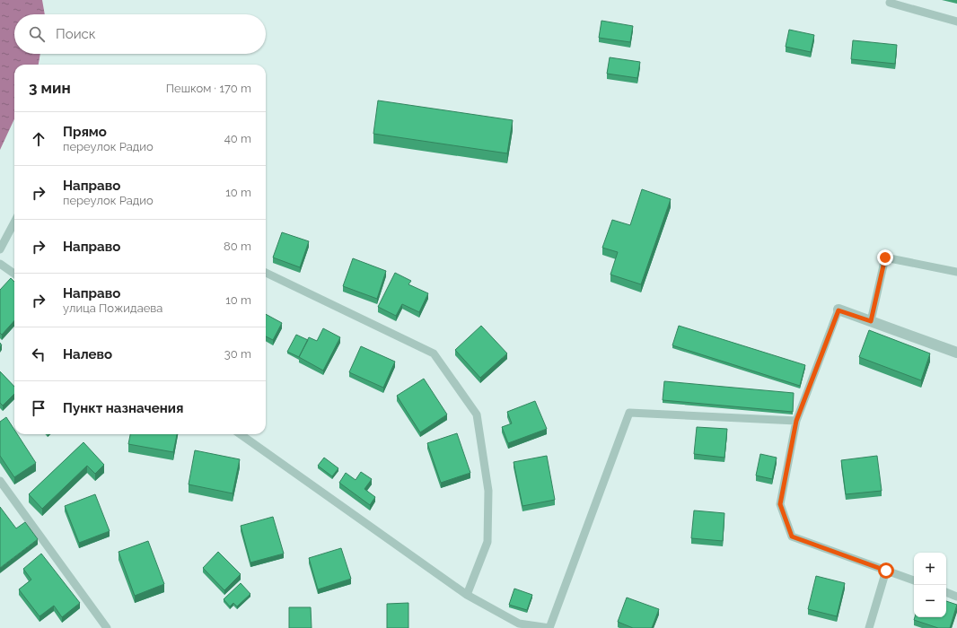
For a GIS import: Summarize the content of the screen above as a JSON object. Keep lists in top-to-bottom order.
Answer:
{
  "page": {
    "search": "Поиск",
    "heading": ["3 мин", "Пешком · 170 m"],
    "list": [
      ["Прямо", "переулок Радио", "40 m"],
      ["Направо", "переулок Радио", "10 m"],
      ["Направо", "80 m"],
      ["Направо", "улица Пожидаева", "10 m"],
      ["Налево", "30 m"],
      "Пункт назначения"
    ],
    "map_buttons": ["+", "−"]
  }
}
